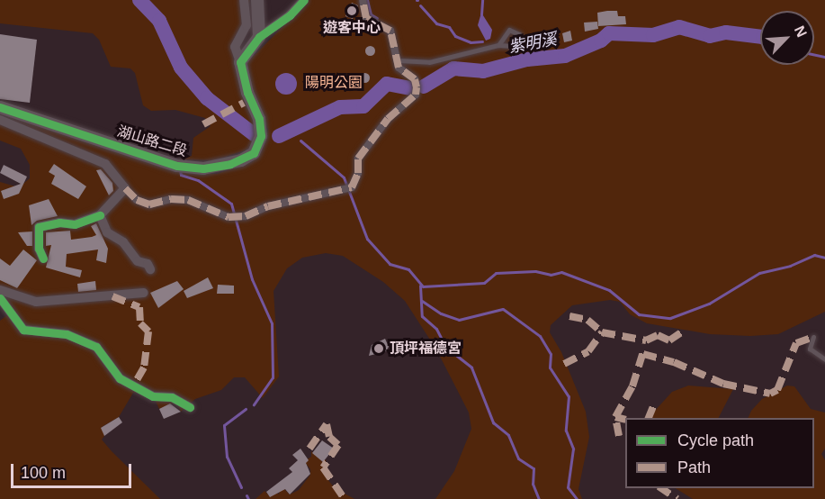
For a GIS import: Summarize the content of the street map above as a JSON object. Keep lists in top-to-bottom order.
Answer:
{
  "streets": {
    "street": ["湖山路二段"]
  },
  "water": ["紫明溪"],
  "parks": ["陽明公園"],
  "places": ["遊客中心", "頂坪福德宮"],
  "legend": ["Cycle path", "Path"],
  "scale_bar": "100 m",
  "north": "top right"
}
